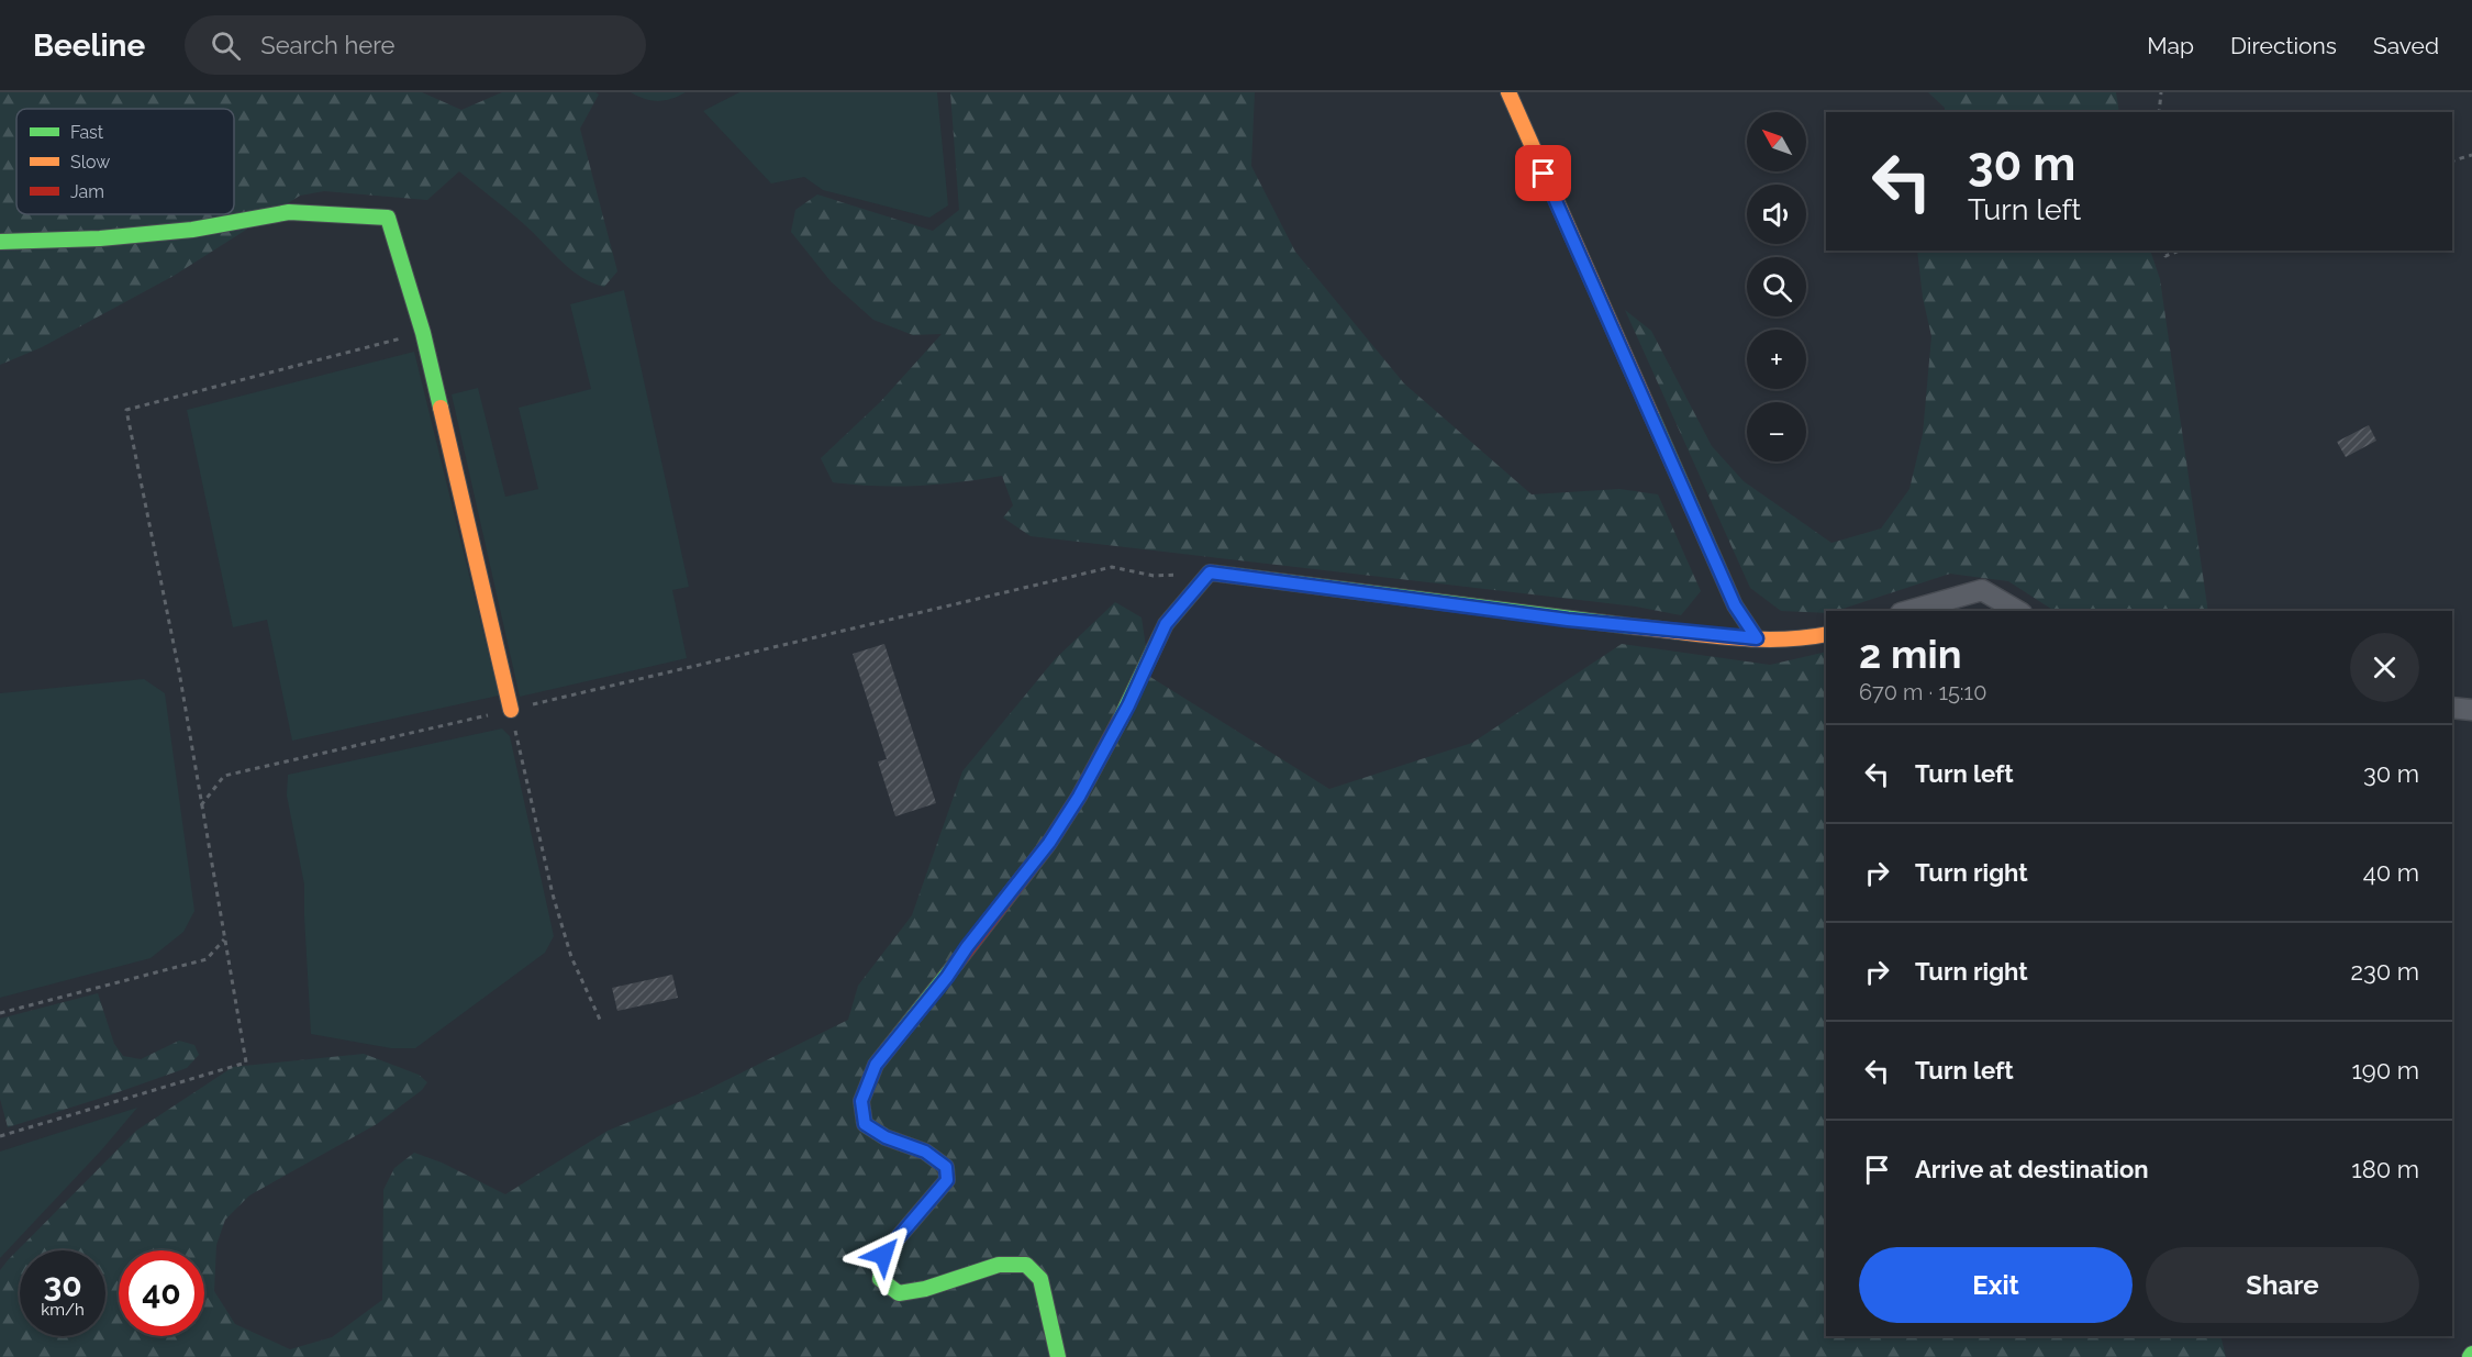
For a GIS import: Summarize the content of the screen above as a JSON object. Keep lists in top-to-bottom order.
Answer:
{
  "legend": ["Fast", "Slow", "Jam"],
  "north": "top left",
  "page": {
    "header": "Beeline",
    "search": "Search here",
    "nav": ["Map", "Directions", "Saved"],
    "map_buttons": ["+", "−"],
    "turn": ["30 m", "Turn left"],
    "heading": ["2 min", "670 m · 15:10"],
    "list": [
      {
        "name": "Turn left",
        "value": "30 m"
      },
      {
        "name": "Turn right",
        "value": "40 m"
      },
      {
        "name": "Turn right",
        "value": "230 m"
      },
      {
        "name": "Turn left",
        "value": "190 m"
      },
      {
        "name": "Arrive at destination",
        "value": "180 m"
      }
    ],
    "buttons": ["Exit", "Share"],
    "speed": "30 km/h",
    "limit": "40"
  }
}
